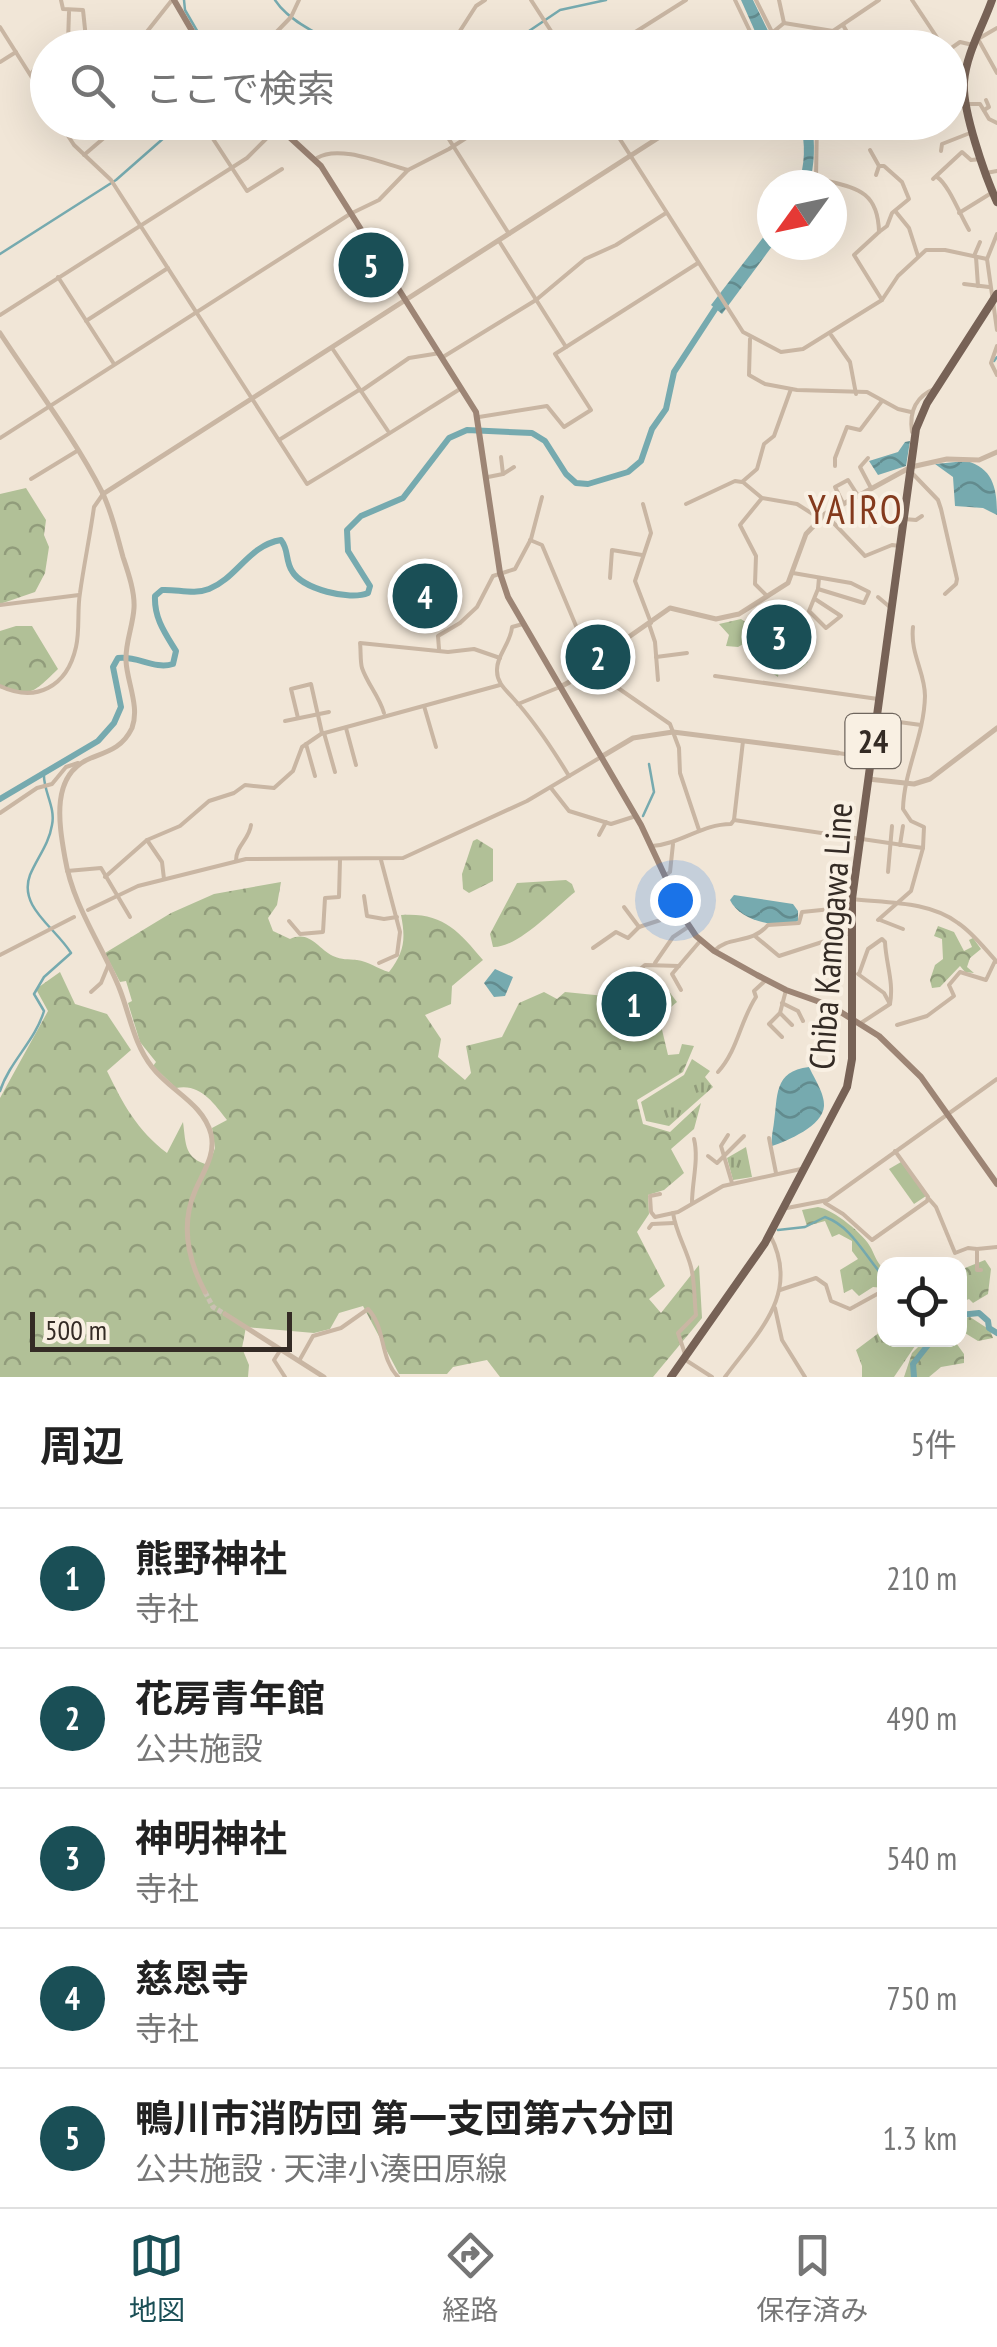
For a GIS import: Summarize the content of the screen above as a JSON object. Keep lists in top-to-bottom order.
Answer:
{
  "streets": {
    "main road": ["24", "Chiba Kamogawa Line"]
  },
  "districts": ["YAIRO"],
  "scale_bar": "500 m",
  "north": "bottom left",
  "page": {
    "search": "ここで検索",
    "pins": [
      "5",
      "4",
      "3",
      "2",
      "1"
    ],
    "scale": "500 m",
    "heading": ["周辺", "5件"],
    "list": [
      {
        "mark": "1",
        "name": "熊野神社",
        "note": "寺社",
        "value": "210 m"
      },
      {
        "mark": "2",
        "name": "花房青年館",
        "note": "公共施設",
        "value": "490 m"
      },
      {
        "mark": "3",
        "name": "神明神社",
        "note": "寺社",
        "value": "540 m"
      },
      {
        "mark": "4",
        "name": "慈恩寺",
        "note": "寺社",
        "value": "750 m"
      },
      {
        "mark": "5",
        "name": "鴨川市消防団 第一支団第六分団",
        "note": "公共施設 · 天津小湊田原線",
        "value": "1.3 km"
      }
    ],
    "nav": ["地図", "経路", "保存済み"]
  }
}
